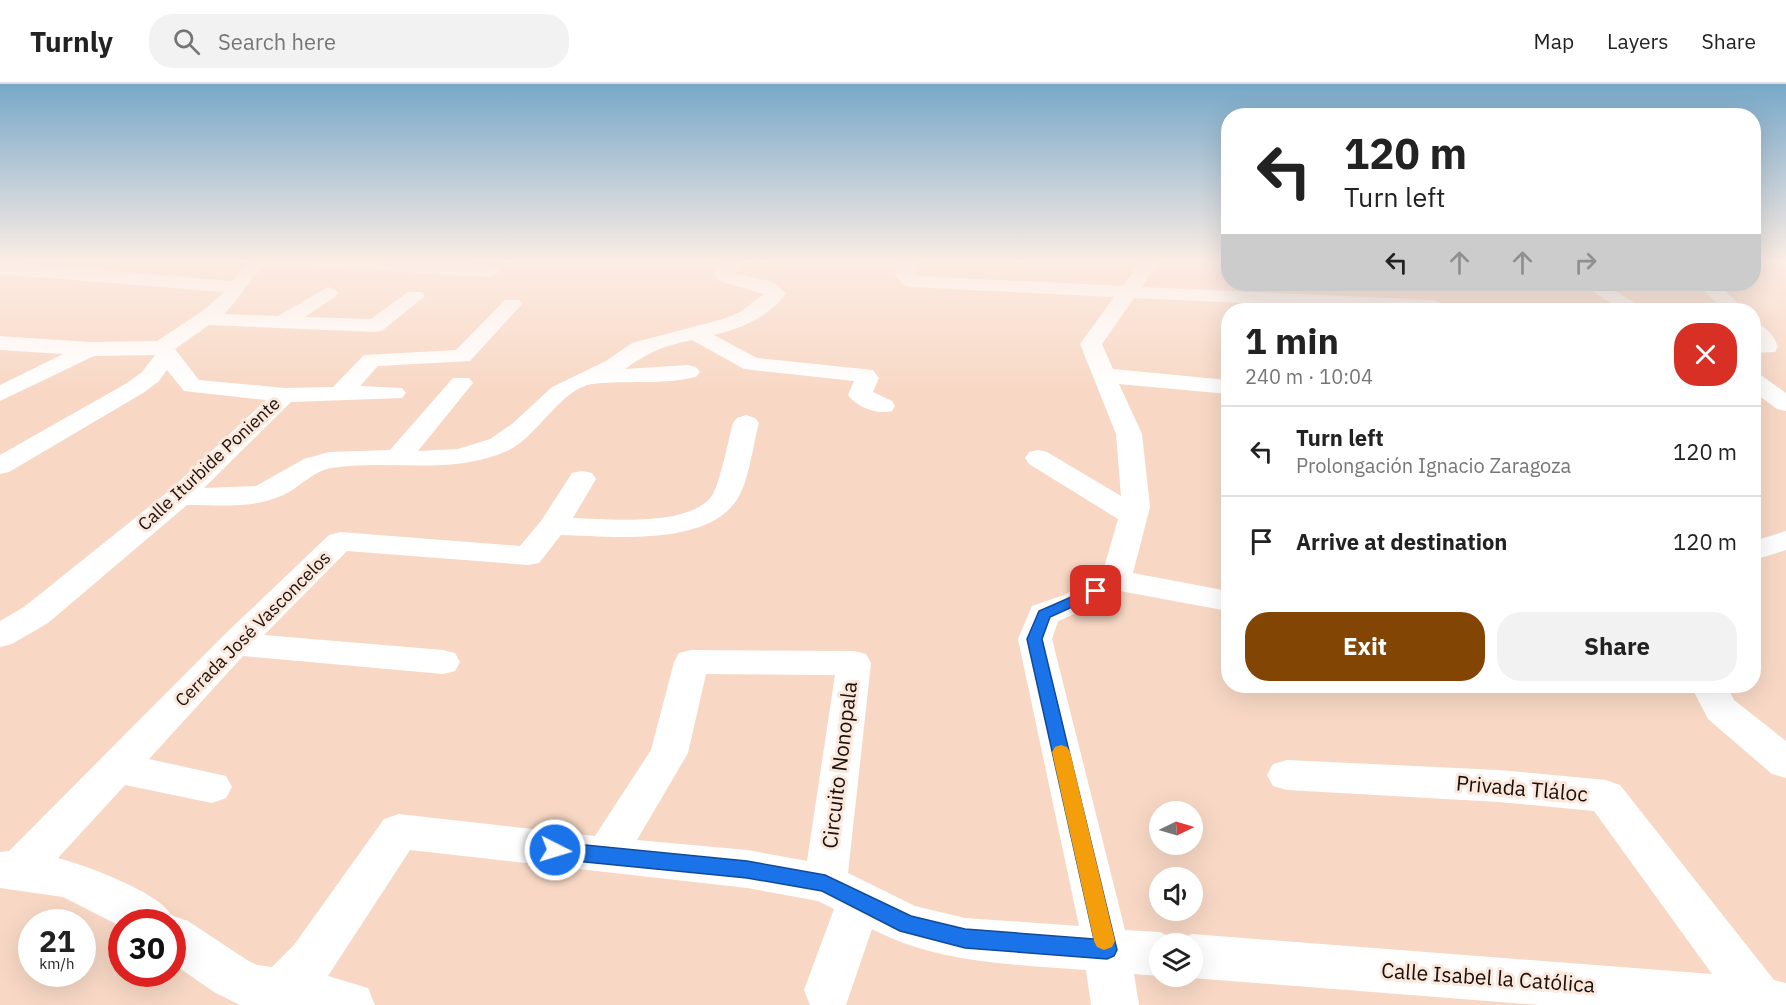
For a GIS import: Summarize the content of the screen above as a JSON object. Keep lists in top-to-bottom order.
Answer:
{
  "streets": {
    "street": [
      "Calle Iturbide Poniente",
      "Cerrada José Vasconcelos",
      "Circuito Nonopala",
      "Privada Tláloc",
      "Calle Isabel la Católica"
    ]
  },
  "crossings": [
    ["Privada Tláloc", "Calle Isabel la Católica"]
  ],
  "north": "right",
  "page": {
    "header": "Turnly",
    "search": "Search here",
    "nav": ["Map", "Layers", "Share"],
    "turn": ["120 m", "Turn left"],
    "heading": ["1 min", "240 m · 10:04"],
    "list": [
      {
        "name": "Turn left",
        "note": "Prolongación Ignacio Zaragoza",
        "value": "120 m"
      },
      {
        "name": "Arrive at destination",
        "value": "120 m"
      }
    ],
    "buttons": ["Exit", "Share"],
    "speed": "21 km/h",
    "limit": "30"
  }
}
